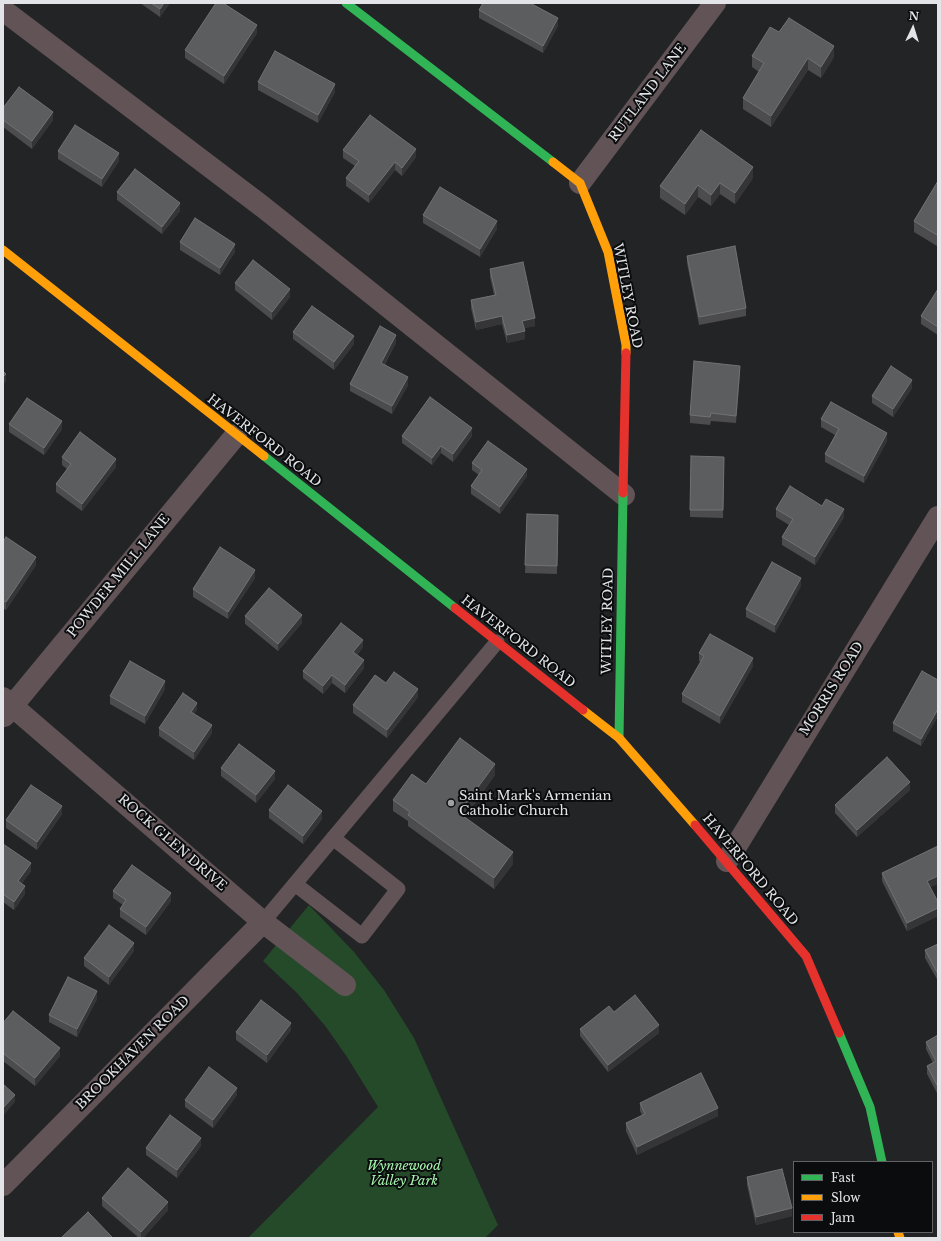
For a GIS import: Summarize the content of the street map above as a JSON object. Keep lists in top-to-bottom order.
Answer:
{
  "streets": {
    "main road": ["WITLEY ROAD", "HAVERFORD ROAD"],
    "street": [
      "RUTLAND LANE",
      "POWDER MILL LANE",
      "MORRIS ROAD",
      "ROCK GLEN DRIVE",
      "BROOKHAVEN ROAD"
    ]
  },
  "crossings": [
    ["RUTLAND LANE", "WITLEY ROAD"],
    ["WITLEY ROAD", "HAVERFORD ROAD"],
    ["HAVERFORD ROAD", "POWDER MILL LANE"],
    ["HAVERFORD ROAD", "MORRIS ROAD"],
    ["POWDER MILL LANE", "ROCK GLEN DRIVE"],
    ["ROCK GLEN DRIVE", "BROOKHAVEN ROAD"]
  ],
  "parks": ["Wynnewood Valley Park"],
  "places": ["Saint Mark's Armenian Catholic Church"],
  "legend": ["Fast", "Slow", "Jam"],
  "north": "top"
}
